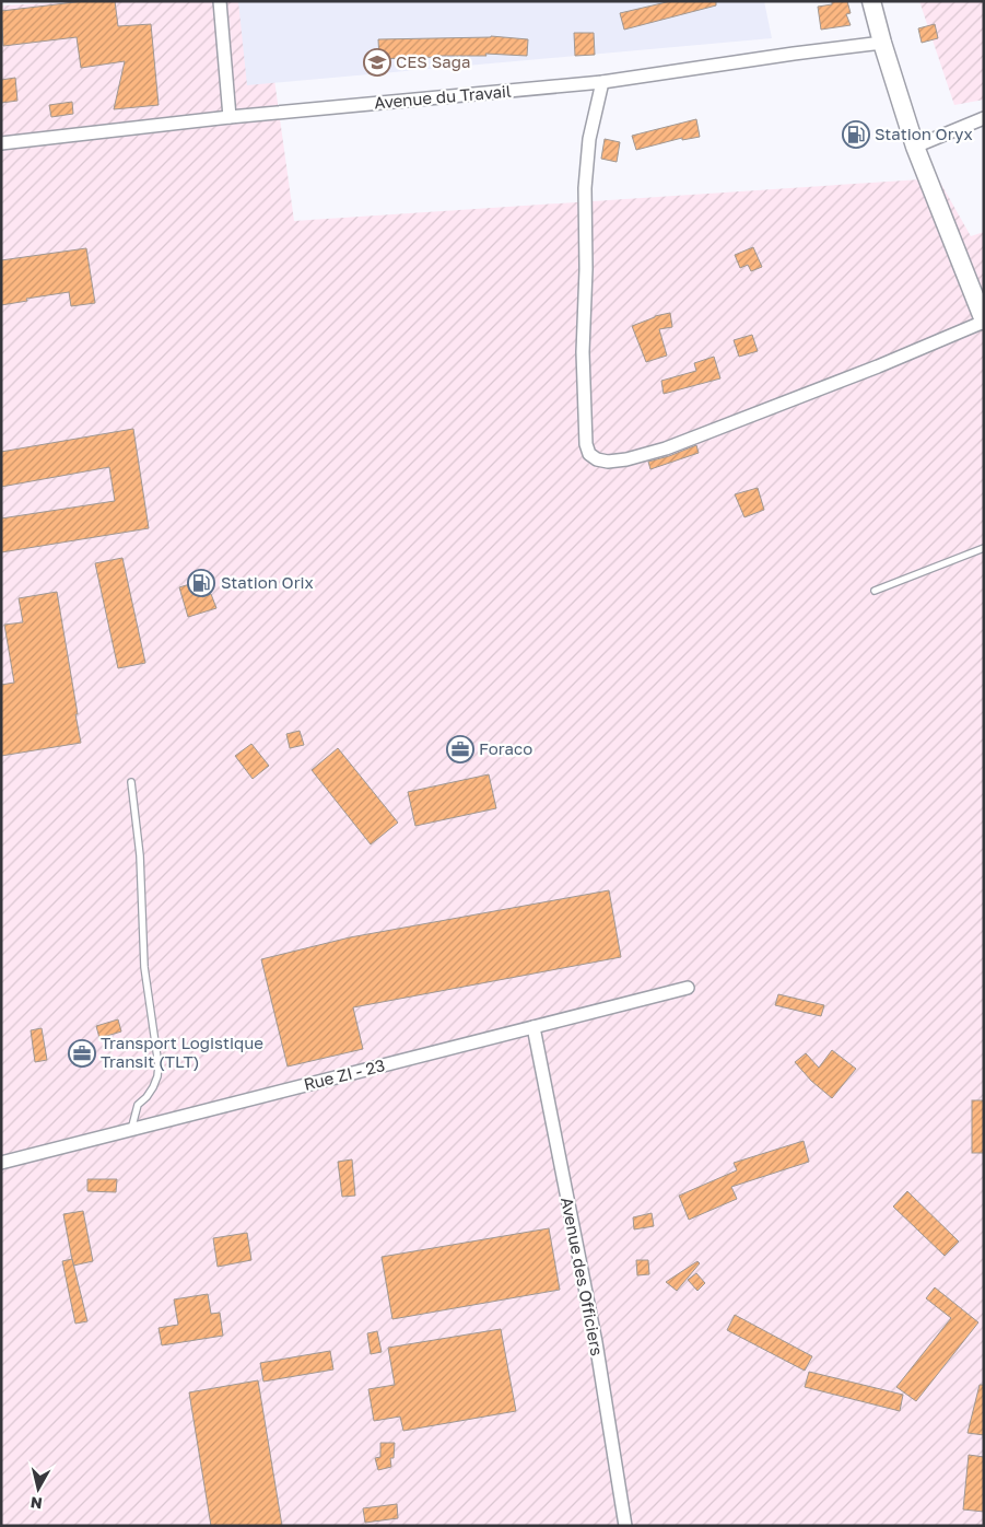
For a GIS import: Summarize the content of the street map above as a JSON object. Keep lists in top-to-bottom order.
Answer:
{
  "streets": {
    "street": ["Avenue du Travail", "Rue ZI - 23", "Avenue des Officiers"]
  },
  "crossings": [
    ["Rue ZI - 23", "Avenue des Officiers"]
  ],
  "places": {
    "school or university": ["CES Saga"],
    "fuel station": ["Station Oryx", "Station Orix"],
    "office": ["Foraco", "Transport Logistique Transit (TLT)"]
  },
  "north": "bottom"
}
